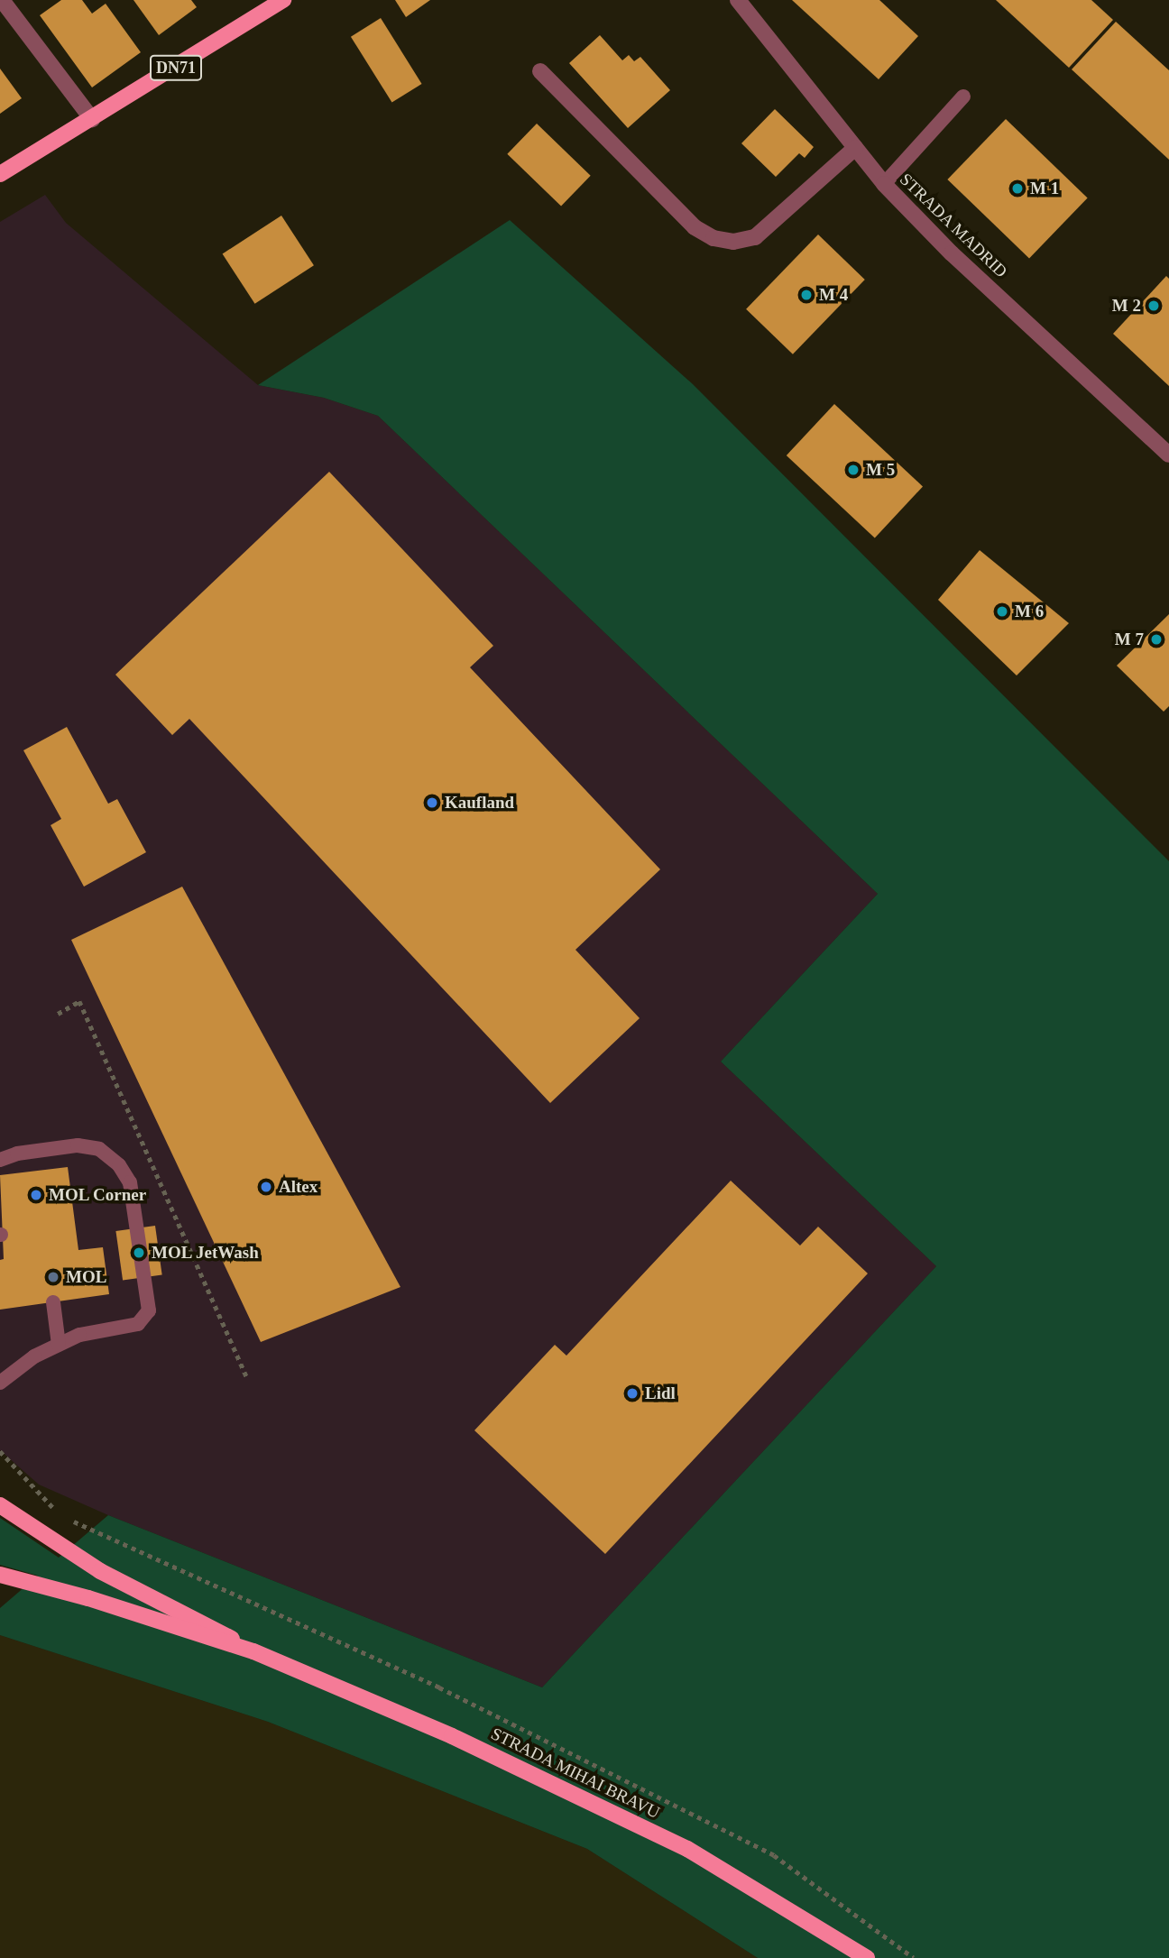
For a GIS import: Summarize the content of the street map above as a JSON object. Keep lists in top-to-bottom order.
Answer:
{
  "streets": {
    "main road": ["DN71", "STRADA MIHAI BRAVU"],
    "street": ["STRADA MADRID"]
  },
  "places": [
    "M 1",
    "M 4",
    "M 2",
    "M 5",
    "M 6",
    "M 7",
    "Kaufland",
    "Altex",
    "MOL Corner",
    "MOL JetWash",
    "MOL",
    "Lidl"
  ]
}
